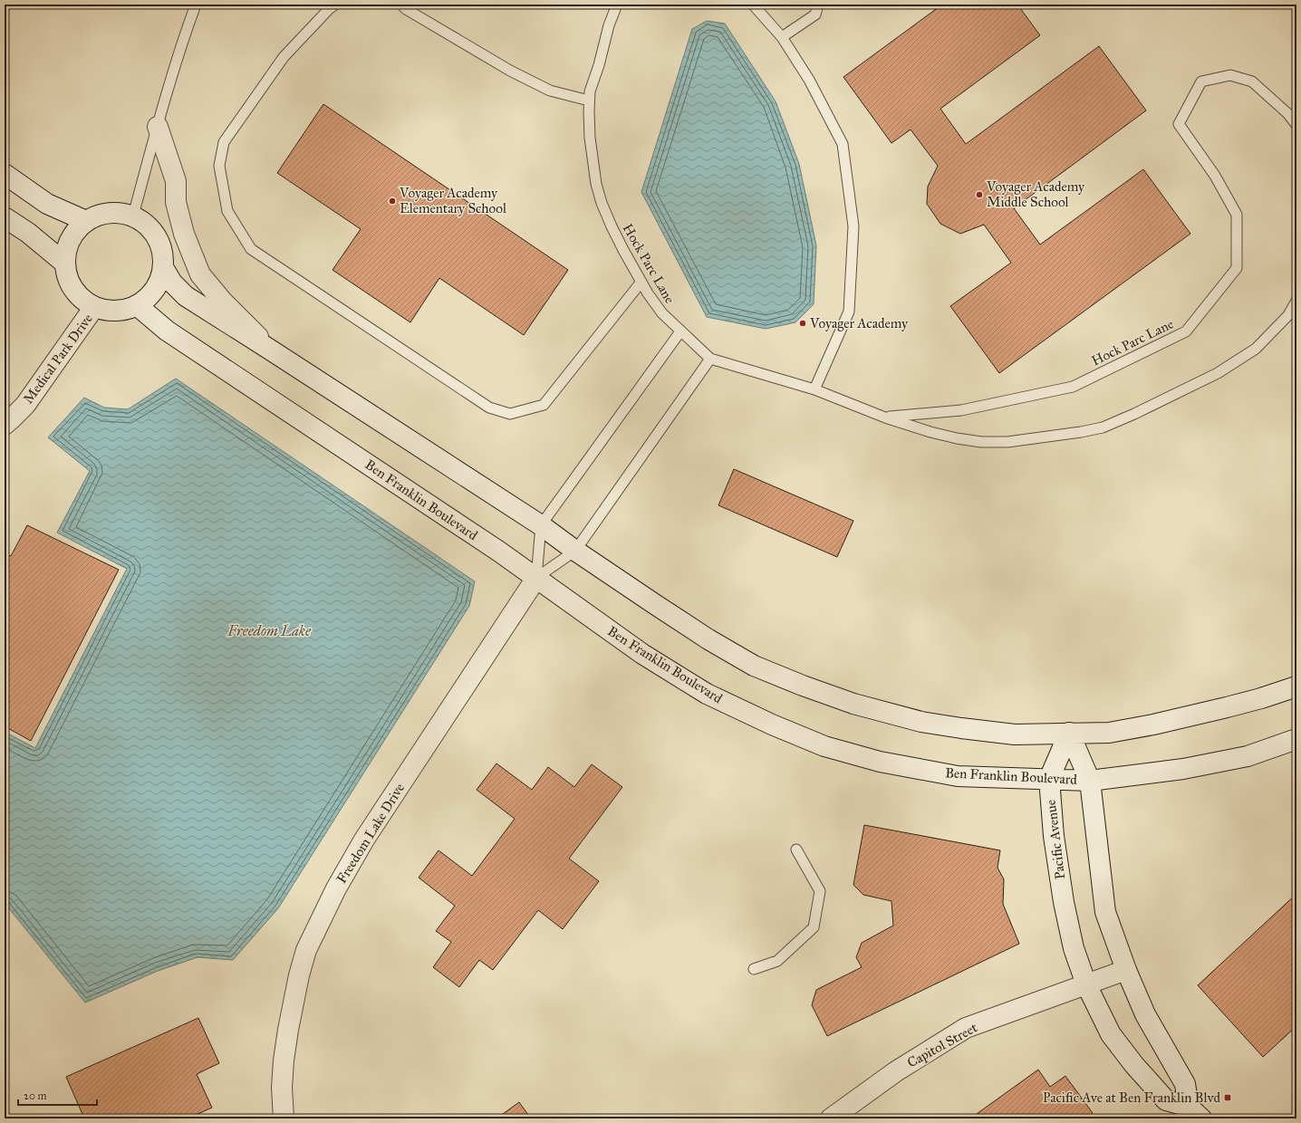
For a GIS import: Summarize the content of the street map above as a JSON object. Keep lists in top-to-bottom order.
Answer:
{
  "streets": {
    "street": [
      "Medical Park Drive",
      "Ben Franklin Boulevard",
      "Freedom Lake Drive",
      "Pacific Avenue",
      "Capitol Street"
    ],
    "lane": ["Hock Parc Lane"]
  },
  "crossings": [
    ["Medical Park Drive", "Ben Franklin Boulevard"],
    ["Ben Franklin Boulevard", "Freedom Lake Drive"],
    ["Ben Franklin Boulevard", "Pacific Avenue"],
    ["Pacific Avenue", "Capitol Street"]
  ],
  "water": ["Freedom Lake"],
  "places": {
    "other": ["Voyager Academy Middle School", "Voyager Academy Elementary School", "Voyager Academy"],
    "transit": ["Pacific Ave at Ben Franklin Blvd"]
  },
  "scale_bar": "20 m"
}
